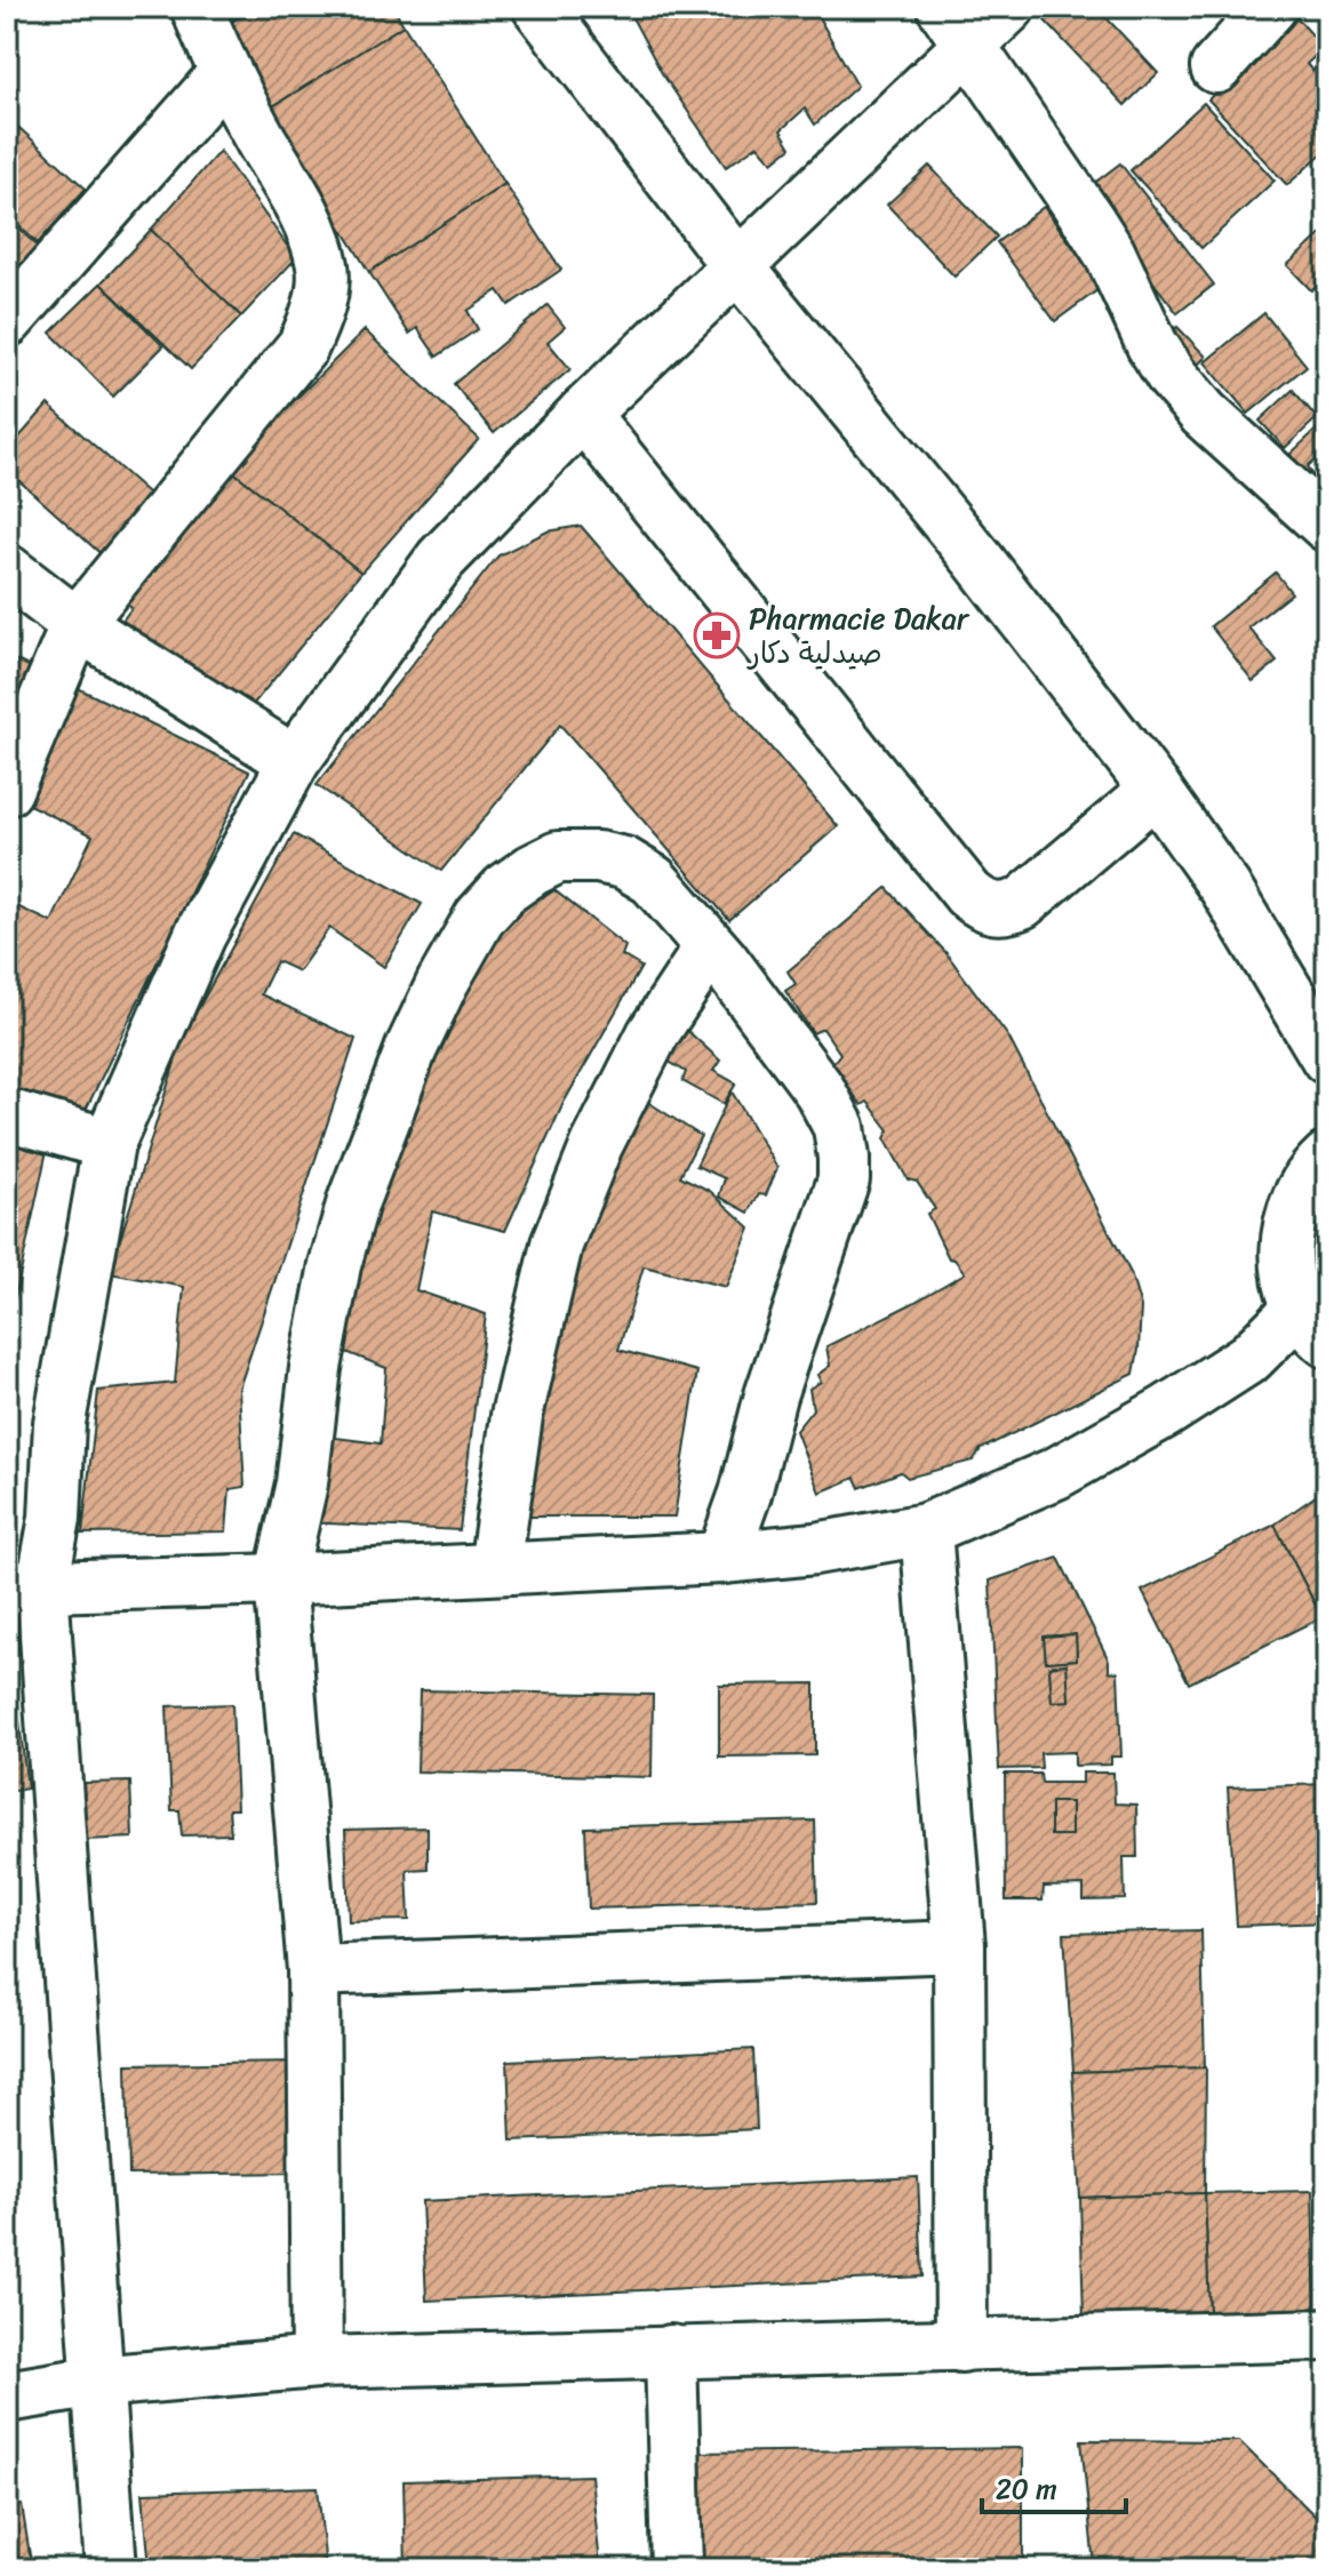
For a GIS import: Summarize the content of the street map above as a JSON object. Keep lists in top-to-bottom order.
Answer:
{
  "places": {
    "pharmacy": ["Pharmacie Dakar صيدلية دكار"]
  },
  "scale_bar": "20 m"
}
